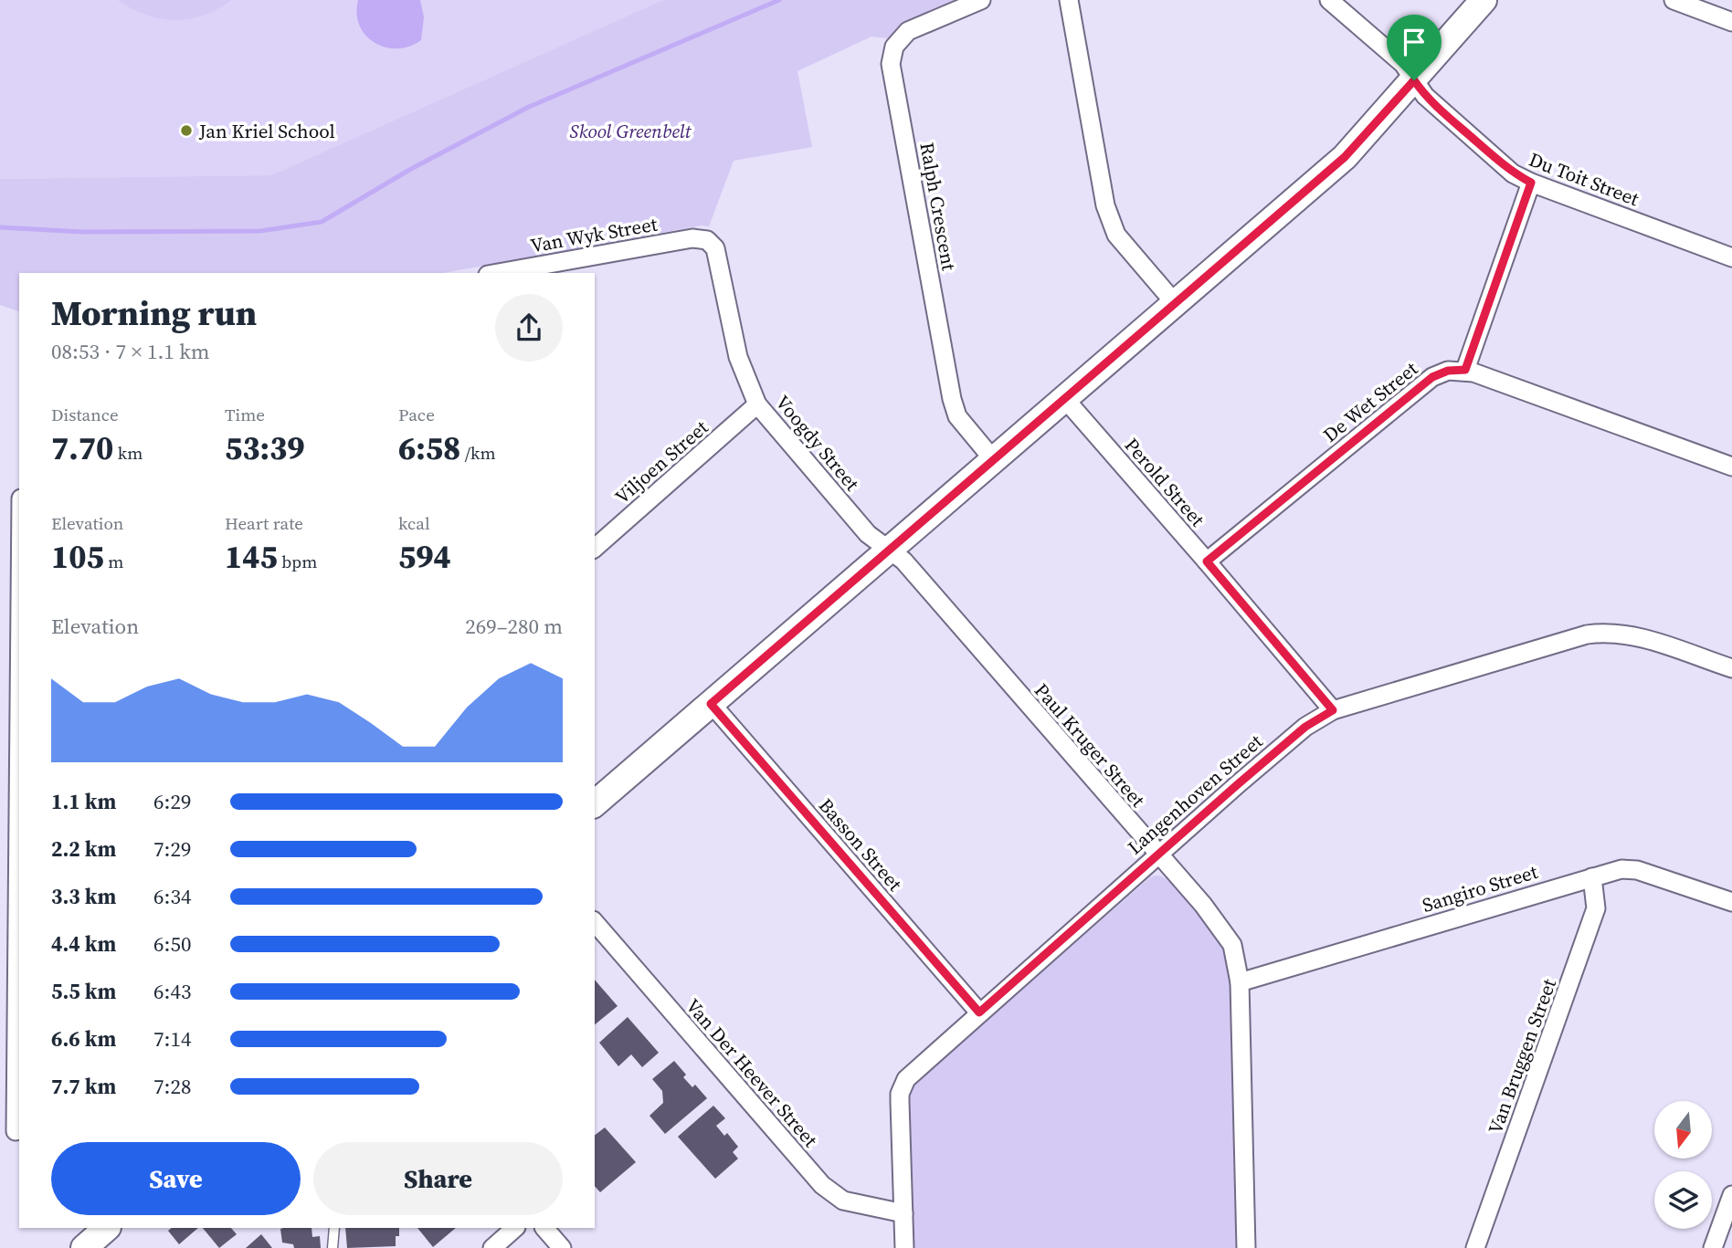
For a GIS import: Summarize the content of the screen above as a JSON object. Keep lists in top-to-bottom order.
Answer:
{
  "streets": {
    "street": [
      "Du Toit Street",
      "Ralph Crescent",
      "Van Wyk Street",
      "De Wet Street",
      "Voogdy Street",
      "Viljoen Street",
      "Perold Street",
      "Paul Kruger Street",
      "Langenhoven Street",
      "Basson Street",
      "Sangiro Street",
      "Van Bruggen Street",
      "Van Der Heever Street"
    ]
  },
  "crossings": [
    ["Van Wyk Street", "Voogdy Street"],
    ["De Wet Street", "Perold Street"],
    ["Voogdy Street", "Viljoen Street"],
    ["Voogdy Street", "Paul Kruger Street"],
    ["Perold Street", "Langenhoven Street"],
    ["Paul Kruger Street", "Langenhoven Street"],
    ["Paul Kruger Street", "Sangiro Street"],
    ["Langenhoven Street", "Basson Street"],
    ["Langenhoven Street", "Van Der Heever Street"],
    ["Sangiro Street", "Van Bruggen Street"]
  ],
  "parks": ["Skool Greenbelt"],
  "places": ["Jan Kriel School"],
  "north": "bottom",
  "page": {
    "heading": ["Morning run", "08:53 · 7 × 1.1 km"],
    "stats": [
      ["Distance", "7.70 km"],
      ["Time", "53:39"],
      ["Pace", "6:58 /km"],
      ["Elevation", "105 m"],
      ["Heart rate", "145 bpm"],
      ["kcal", "594"]
    ],
    "chart": ["Elevation", "269–280 m"],
    "list": [
      {
        "name": "1.1 km",
        "note": "6:29"
      },
      {
        "name": "2.2 km",
        "note": "7:29"
      },
      {
        "name": "3.3 km",
        "note": "6:34"
      },
      {
        "name": "4.4 km",
        "note": "6:50"
      },
      {
        "name": "5.5 km",
        "note": "6:43"
      },
      {
        "name": "6.6 km",
        "note": "7:14"
      },
      {
        "name": "7.7 km",
        "note": "7:28"
      }
    ],
    "buttons": ["Save", "Share"]
  }
}
